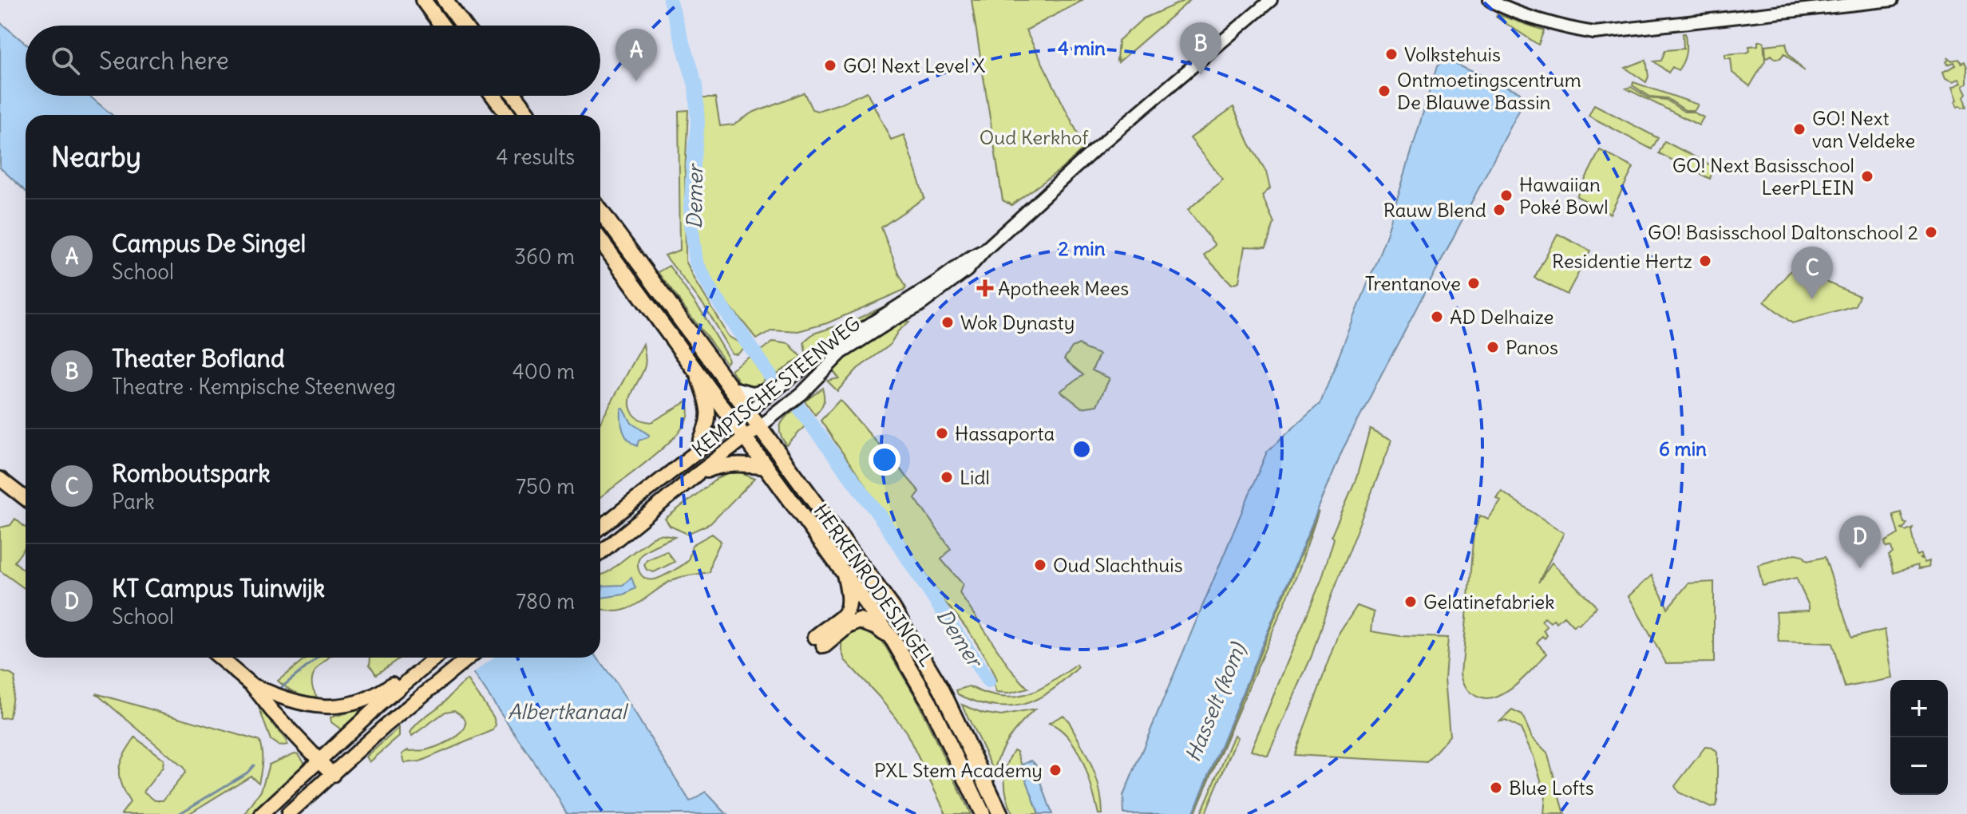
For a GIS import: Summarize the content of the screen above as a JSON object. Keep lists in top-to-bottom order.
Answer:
{
  "streets": {
    "highway": ["HERKENRODESINGEL"],
    "main road": ["KEMPISCHE STEENWEG"]
  },
  "crossings": [
    ["KEMPISCHE STEENWEG", "HERKENRODESINGEL"]
  ],
  "water": ["Demer", "Hasselt (kom)", "Albertkanaal"],
  "parks": ["Oud Kerkhof"],
  "places": {
    "other": [
      "Volkstehuis",
      "GO! Next Level X",
      "Ontmoetingscentrum De Blauwe Bassin",
      "GO! Next van Veldeke",
      "GO! Next Basisschool LeerPLEIN",
      "Hawaiian Poké Bowl",
      "Rauw Blend",
      "GO! Basisschool Daltonschool 2",
      "Residentie Hertz",
      "Trentanove",
      "AD Delhaize",
      "Wok Dynasty",
      "Panos",
      "Hassaporta",
      "Lidl",
      "Oud Slachthuis",
      "Gelatinefabriek",
      "PXL Stem Academy",
      "Blue Lofts"
    ],
    "health": ["Apotheek Mees"]
  },
  "page": {
    "pins": [
      "B",
      "A",
      "C",
      "D"
    ],
    "search": "Search here",
    "heading": ["Nearby", "4 results"],
    "list": [
      {
        "mark": "A",
        "name": "Campus De Singel",
        "note": "School",
        "value": "360 m"
      },
      {
        "mark": "B",
        "name": "Theater Bofland",
        "note": "Theatre · Kempische Steenweg",
        "value": "400 m"
      },
      {
        "mark": "C",
        "name": "Romboutspark",
        "note": "Park",
        "value": "750 m"
      },
      {
        "mark": "D",
        "name": "KT Campus Tuinwijk",
        "note": "School",
        "value": "780 m"
      }
    ],
    "map_buttons": ["+", "−"]
  },
  "rings": ["4 min", "2 min", "6 min"]
}
